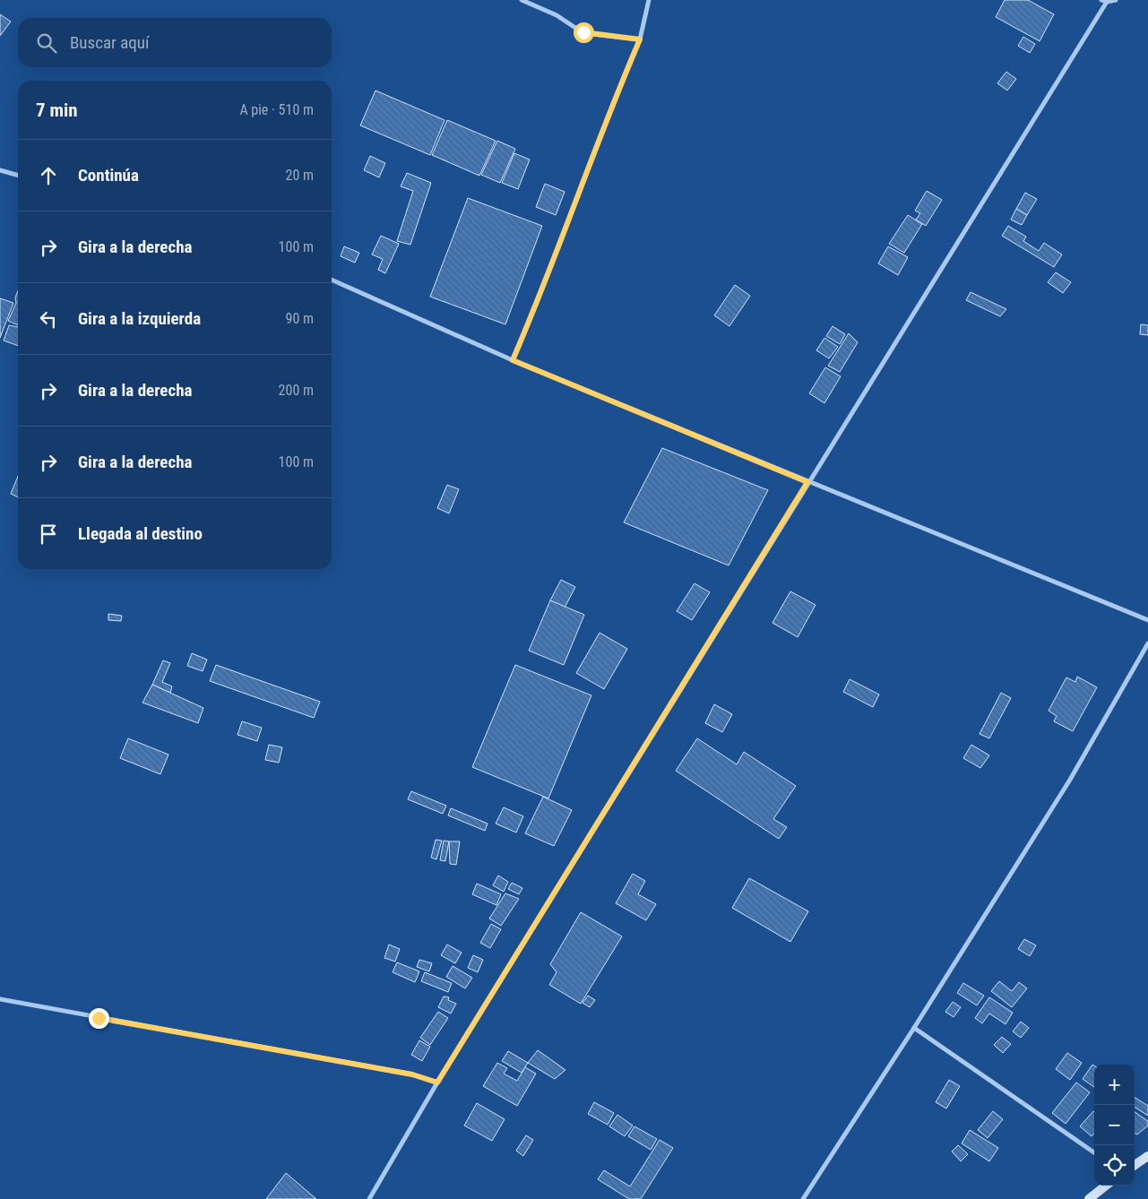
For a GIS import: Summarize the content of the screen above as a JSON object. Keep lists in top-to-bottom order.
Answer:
{
  "page": {
    "search": "Buscar aquí",
    "heading": ["7 min", "A pie · 510 m"],
    "list": [
      ["Continúa", "20 m"],
      ["Gira a la derecha", "100 m"],
      ["Gira a la izquierda", "90 m"],
      ["Gira a la derecha", "200 m"],
      ["Gira a la derecha", "100 m"],
      "Llegada al destino"
    ],
    "map_buttons": ["+", "−"]
  }
}
